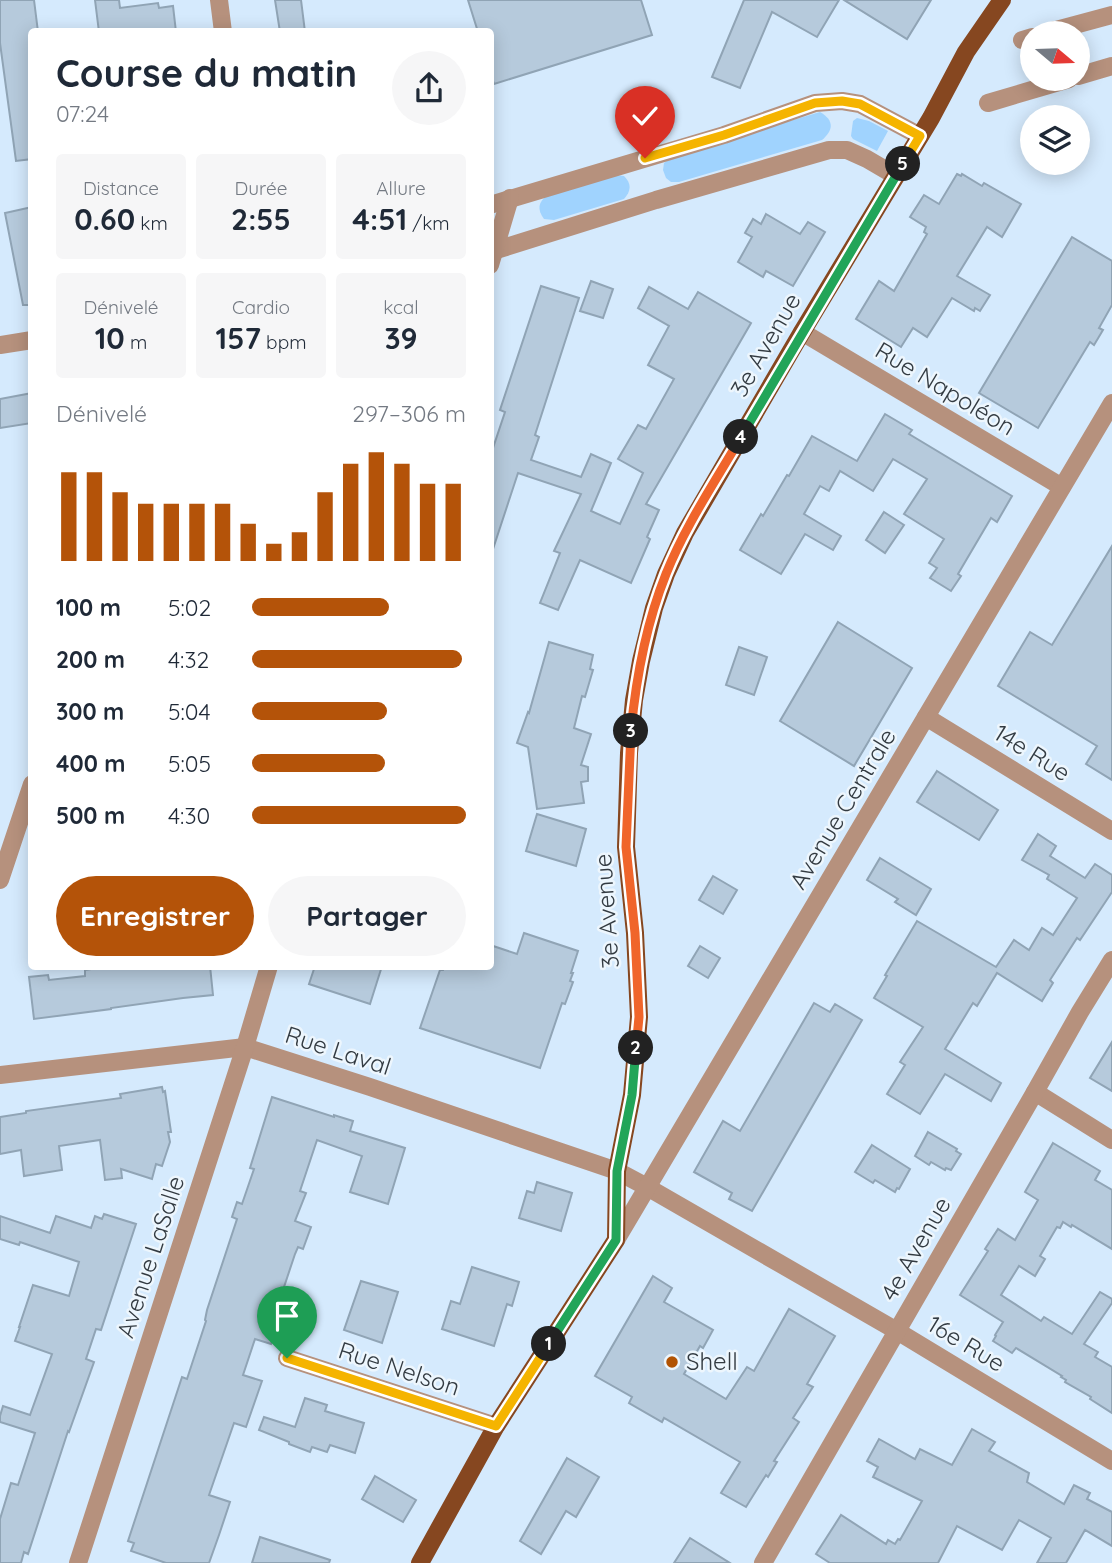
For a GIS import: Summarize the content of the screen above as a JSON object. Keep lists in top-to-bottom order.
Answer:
{
  "streets": {
    "main road": ["3e Avenue"],
    "street": [
      "Rue Napoléon",
      "14e Rue",
      "Avenue Centrale",
      "Rue Laval",
      "4e Avenue",
      "Avenue LaSalle",
      "16e Rue",
      "Rue Nelson"
    ]
  },
  "crossings": [
    ["3e Avenue", "Rue Napoléon"],
    ["3e Avenue", "Avenue Centrale"],
    ["3e Avenue", "Rue Laval"],
    ["Rue Napoléon", "Avenue Centrale"],
    ["14e Rue", "Avenue Centrale"],
    ["Avenue Centrale", "Rue Laval"],
    ["Avenue Centrale", "16e Rue"],
    ["Rue Laval", "Avenue LaSalle"],
    ["Rue Laval", "16e Rue"],
    ["4e Avenue", "16e Rue"]
  ],
  "places": ["Shell"],
  "north": "right",
  "page": {
    "heading": ["Course du matin", "07:24"],
    "pins": [
      "5",
      "4",
      "3",
      "2",
      "1"
    ],
    "stats": [
      ["Distance", "0.60 km"],
      ["Durée", "2:55"],
      ["Allure", "4:51 /km"],
      ["Dénivelé", "10 m"],
      ["Cardio", "157 bpm"],
      ["kcal", "39"]
    ],
    "chart": ["Dénivelé", "297–306 m"],
    "list": [
      {
        "name": "100 m",
        "note": "5:02"
      },
      {
        "name": "200 m",
        "note": "4:32"
      },
      {
        "name": "300 m",
        "note": "5:04"
      },
      {
        "name": "400 m",
        "note": "5:05"
      },
      {
        "name": "500 m",
        "note": "4:30"
      }
    ],
    "buttons": ["Enregistrer", "Partager"]
  }
}
